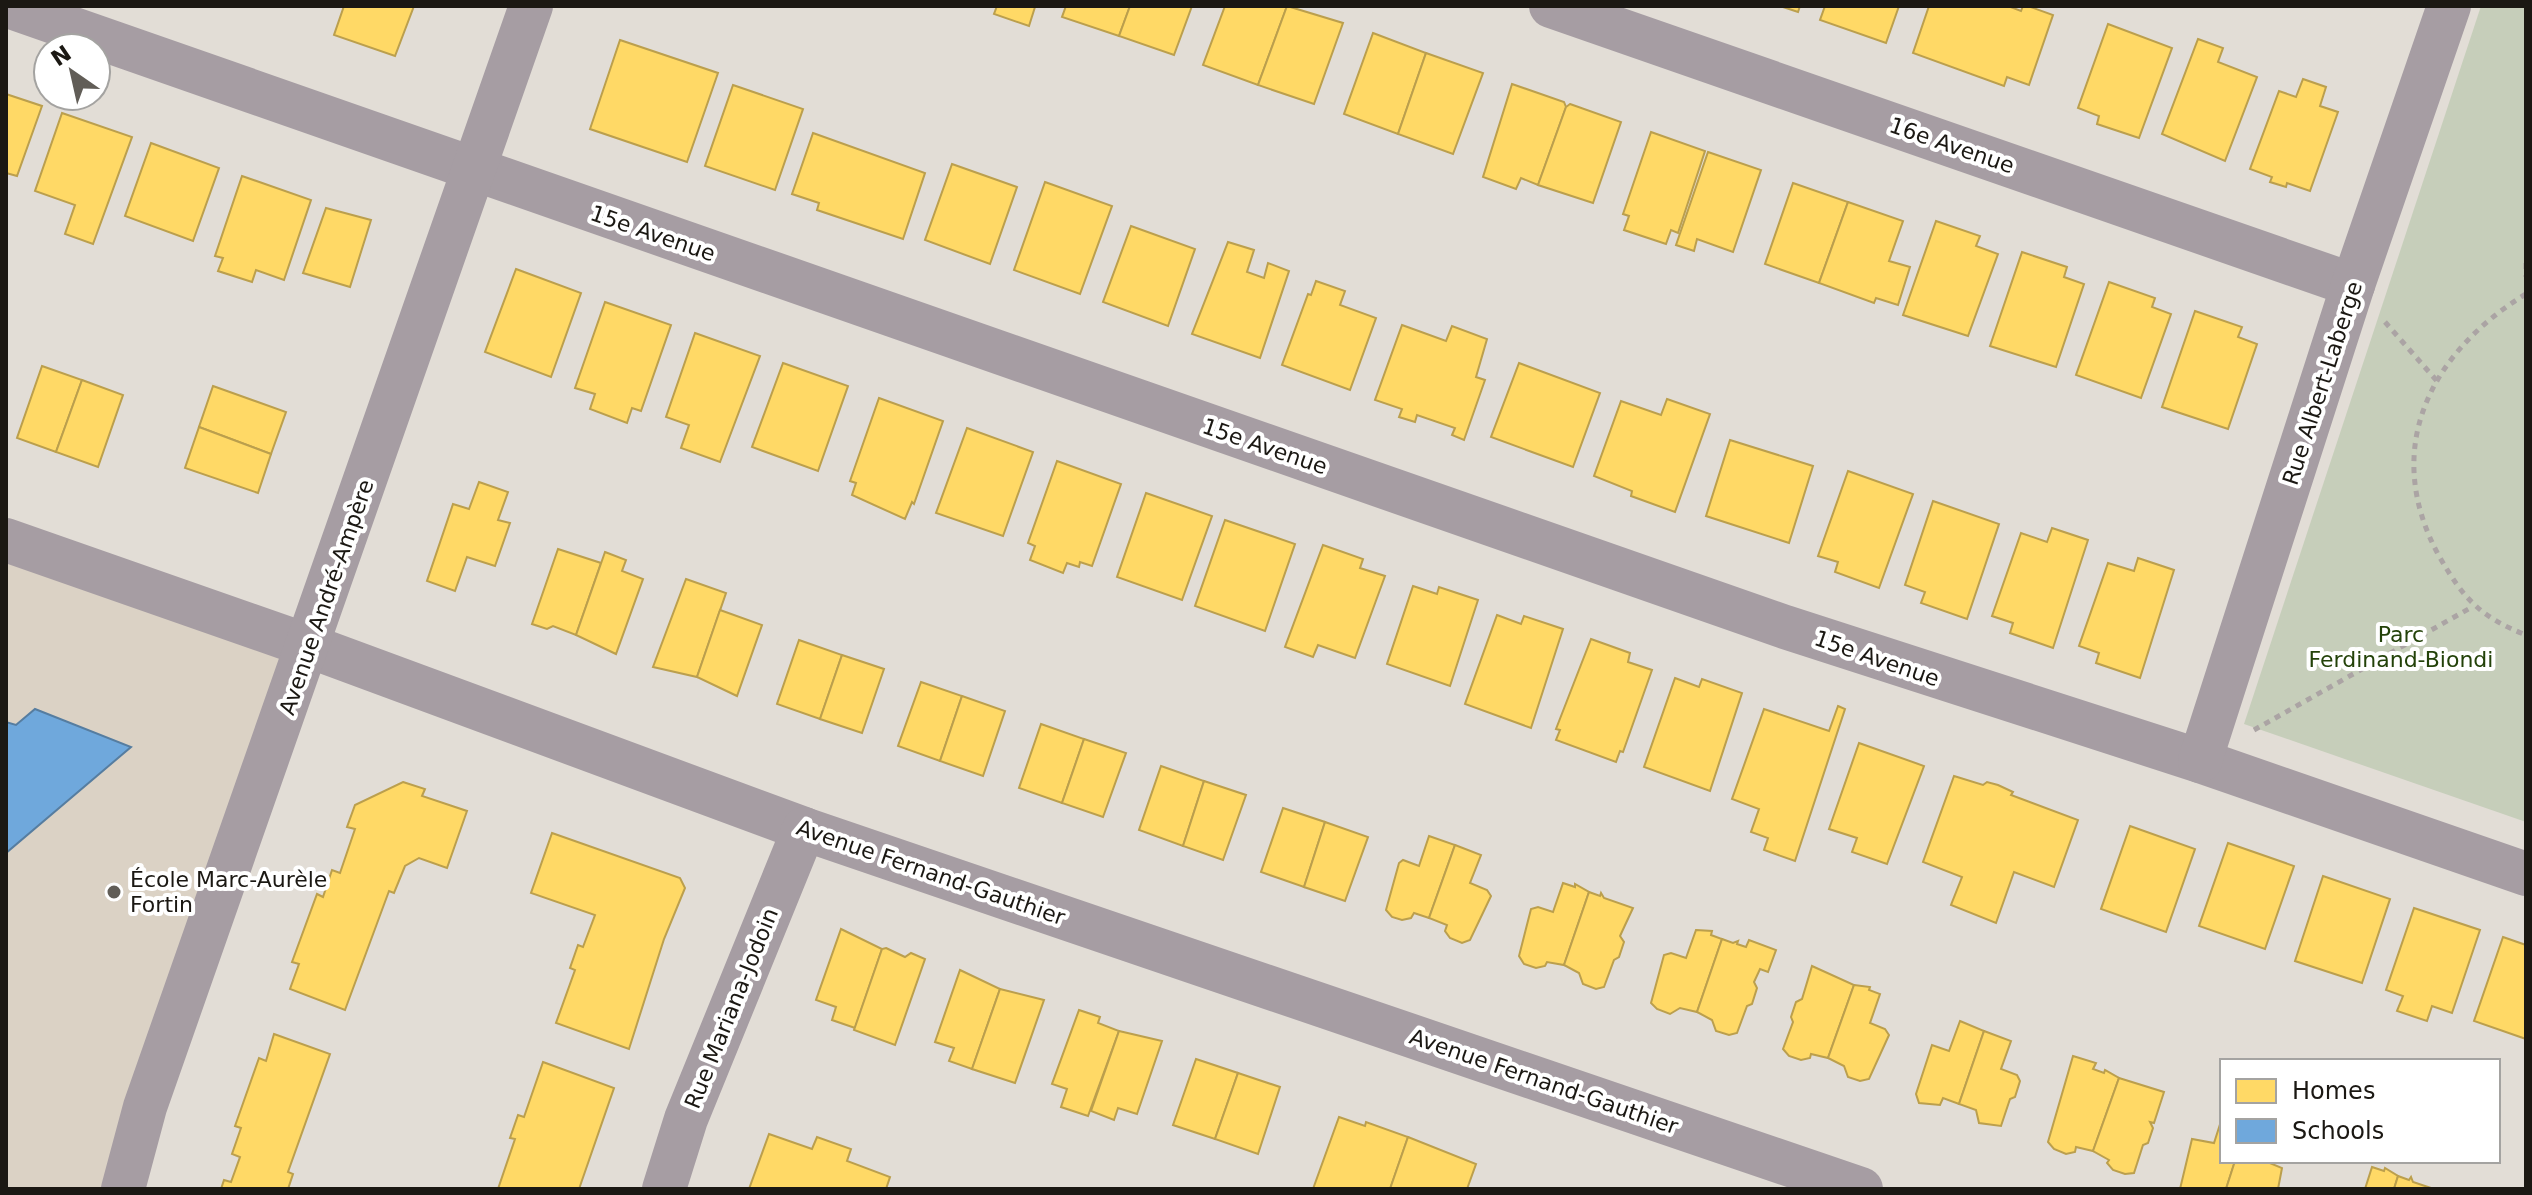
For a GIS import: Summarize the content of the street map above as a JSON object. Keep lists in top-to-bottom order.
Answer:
{
  "streets": {
    "street": [
      "16e Avenue",
      "15e Avenue",
      "Rue Albert-Laberge",
      "Avenue André-Ampère",
      "Avenue Fernand-Gauthier",
      "Rue Mariana-Jodoin"
    ]
  },
  "crossings": [
    ["16e Avenue", "Rue Albert-Laberge"],
    ["15e Avenue", "Rue Albert-Laberge"],
    ["15e Avenue", "Avenue André-Ampère"],
    ["Avenue André-Ampère", "Avenue Fernand-Gauthier"],
    ["Avenue Fernand-Gauthier", "Rue Mariana-Jodoin"]
  ],
  "parks": ["Parc Ferdinand-Biondi"],
  "places": ["École Marc-Aurèle Fortin"],
  "legend": ["Homes", "Schools"],
  "north": "top left"
}
